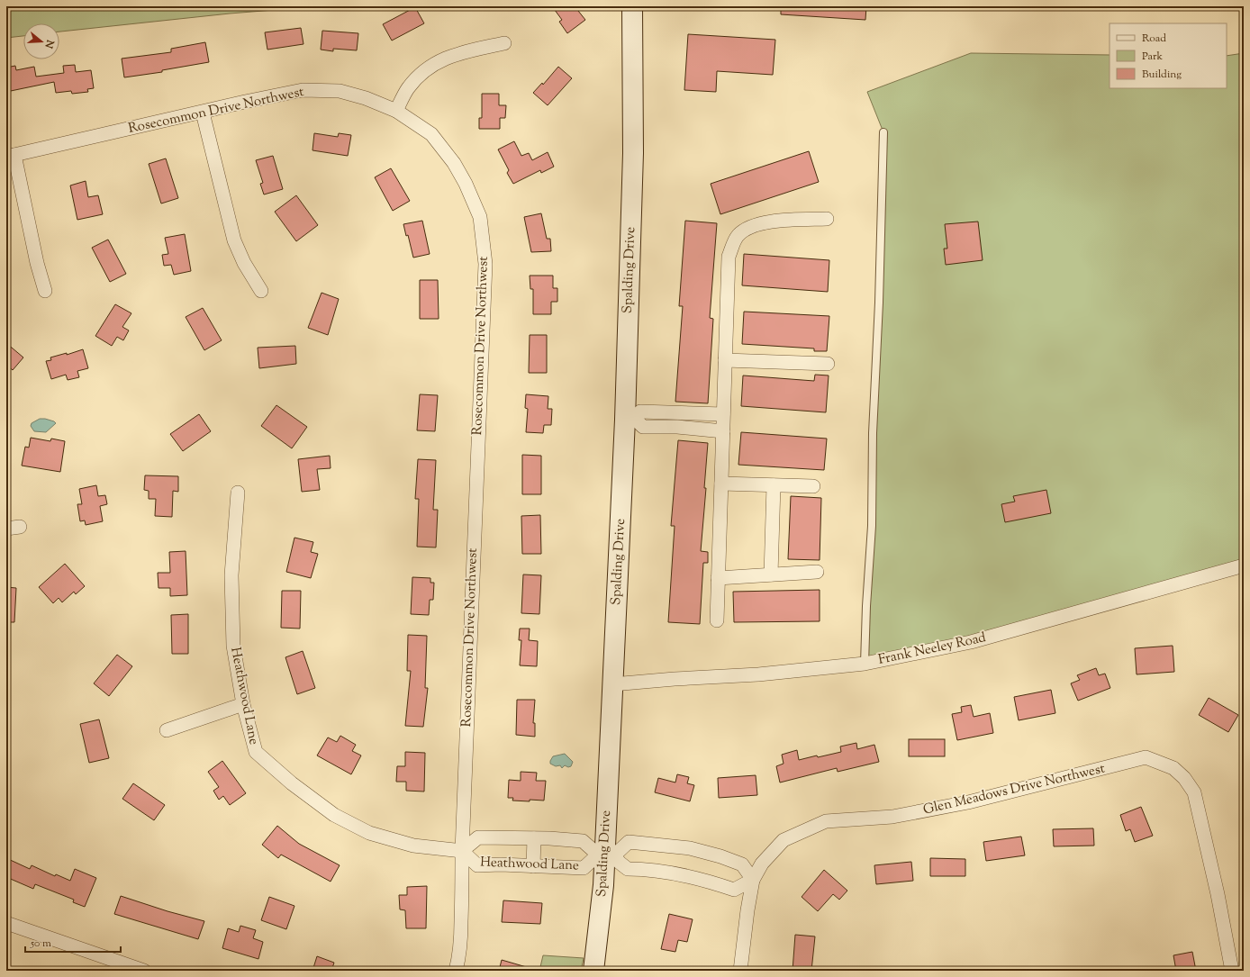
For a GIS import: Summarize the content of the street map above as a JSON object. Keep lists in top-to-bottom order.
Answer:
{
  "streets": {
    "main road": ["Spalding Drive"],
    "street": [
      "Rosecommon Drive Northwest",
      "Frank Neeley Road",
      "Heathwood Lane",
      "Glen Meadows Drive Northwest"
    ]
  },
  "crossings": [
    ["Rosecommon Drive Northwest", "Heathwood Lane"],
    ["Spalding Drive", "Frank Neeley Road"],
    ["Spalding Drive", "Heathwood Lane"],
    ["Heathwood Lane", "Glen Meadows Drive Northwest"]
  ],
  "legend": ["Road", "Park", "Building"],
  "scale_bar": "50 m",
  "north": "right"
}
